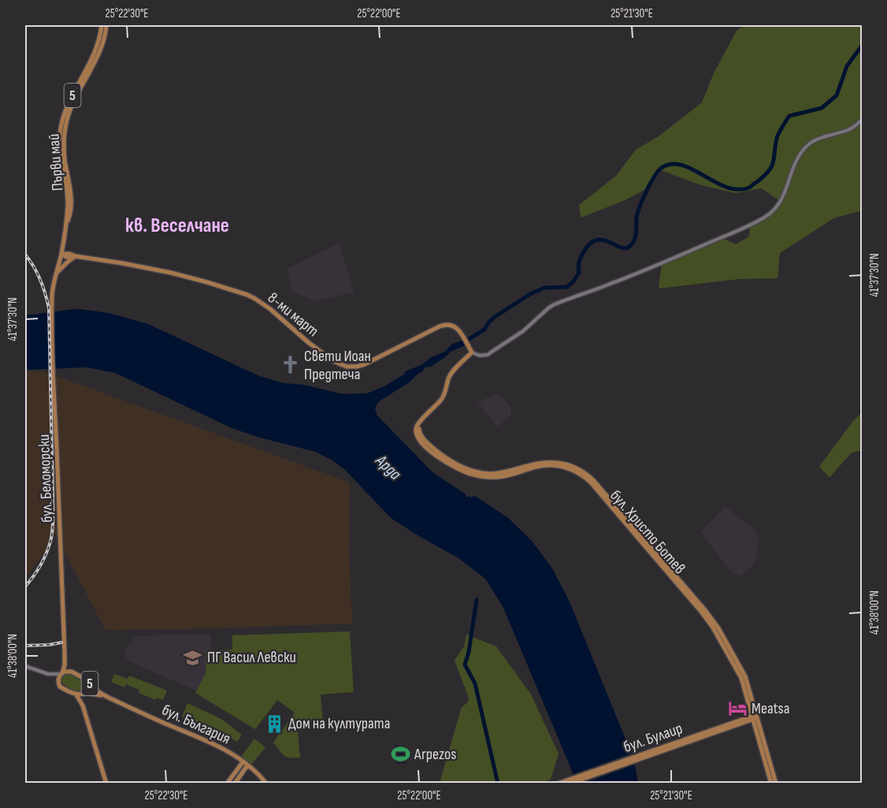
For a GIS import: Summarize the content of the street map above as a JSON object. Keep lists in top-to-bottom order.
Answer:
{
  "streets": {
    "main road": [
      "5",
      "Първи май",
      "8-ми март",
      "бул. Беломорски",
      "бул. Христо Ботев",
      "бул. България",
      "бул. Булаир"
    ]
  },
  "crossings": [
    ["5", "бул. Беломорски"],
    ["5", "бул. България"],
    ["Първи май", "бул. Беломорски"],
    ["8-ми март", "бул. Христо Ботев"],
    ["бул. Беломорски", "бул. България"],
    ["бул. Христо Ботев", "бул. Булаир"]
  ],
  "districts": ["кв. Веселчане"],
  "water": ["Арда"],
  "places": {
    "church": ["Свети Иоан Предтеча"],
    "school or university": ["ПГ Васил Левски"],
    "hotel": ["Meatsa"],
    "building": ["Дом на културата"],
    "sports": ["Arpezos"]
  },
  "coordinates": [
    "25°22'30\"E",
    "25°22'00\"E",
    "25°21'30\"E",
    "41°37'30\"N",
    "41°38'00\"N"
  ]
}
